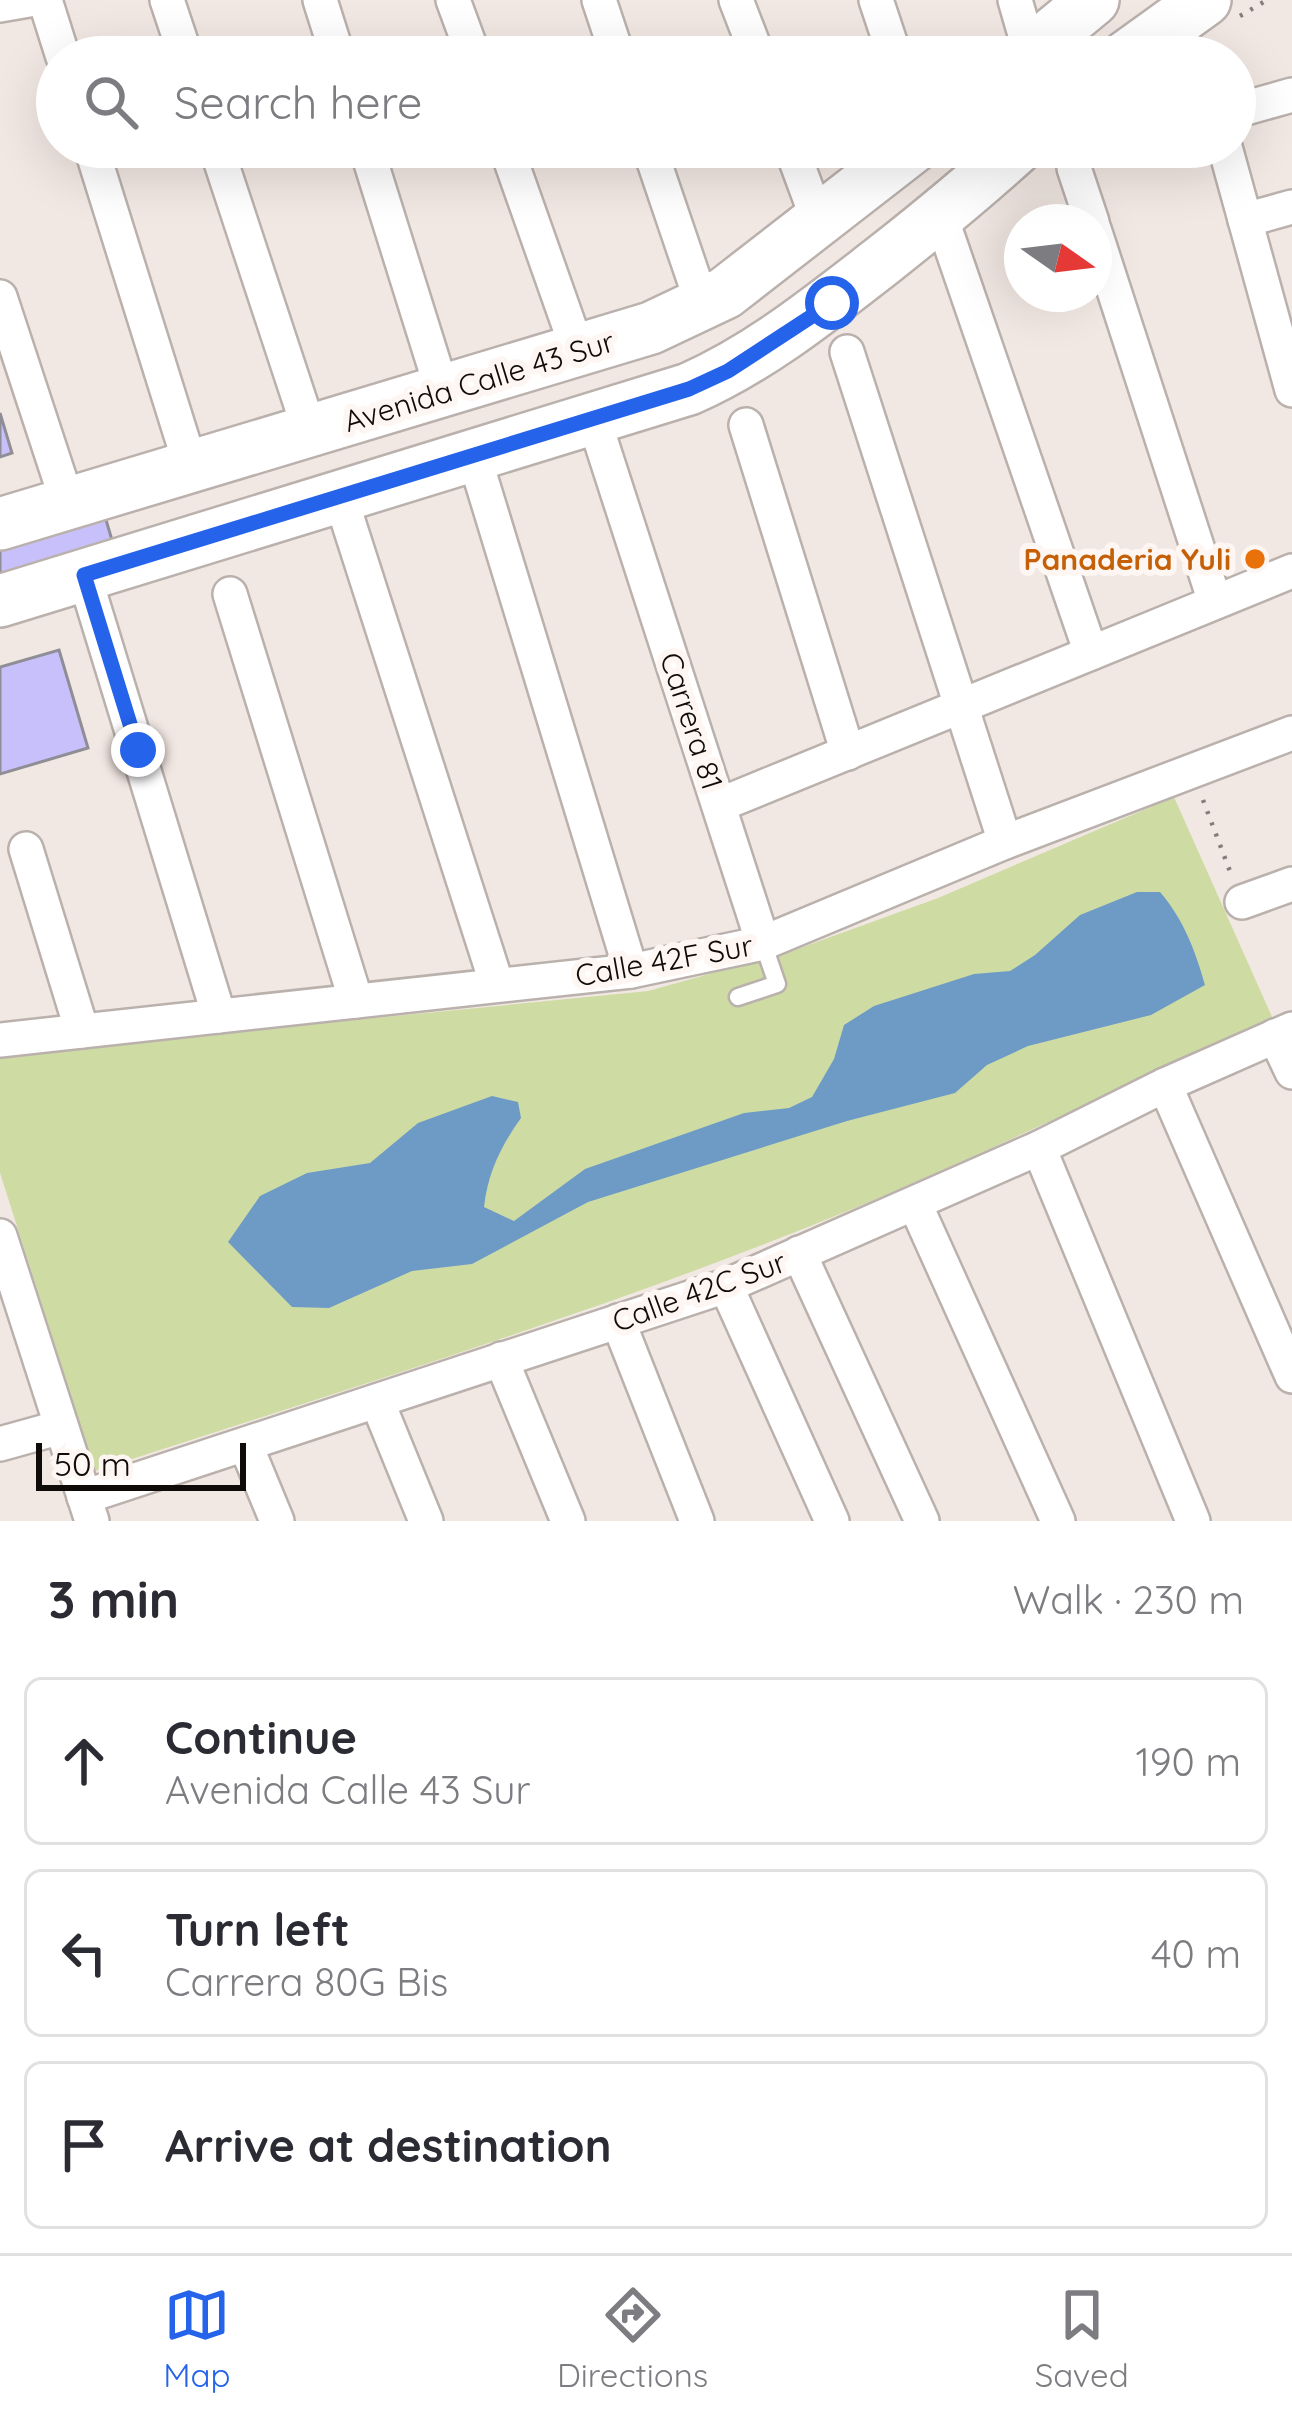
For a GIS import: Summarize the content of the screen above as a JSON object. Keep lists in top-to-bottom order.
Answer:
{
  "streets": {
    "main road": ["Avenida Calle 43 Sur"],
    "street": ["Carrera 81", "Calle 42F Sur", "Calle 42C Sur"]
  },
  "crossings": [
    ["Carrera 81", "Calle 42F Sur"]
  ],
  "places": ["Panaderia Yuli"],
  "scale_bar": "50 m",
  "north": "right",
  "page": {
    "search": "Search here",
    "scale": "50 m",
    "heading": ["3 min", "Walk · 230 m"],
    "list": [
      ["Continue", "Avenida Calle 43 Sur", "190 m"],
      ["Turn left", "Carrera 80G Bis", "40 m"],
      "Arrive at destination"
    ],
    "nav": ["Map", "Directions", "Saved"]
  }
}
